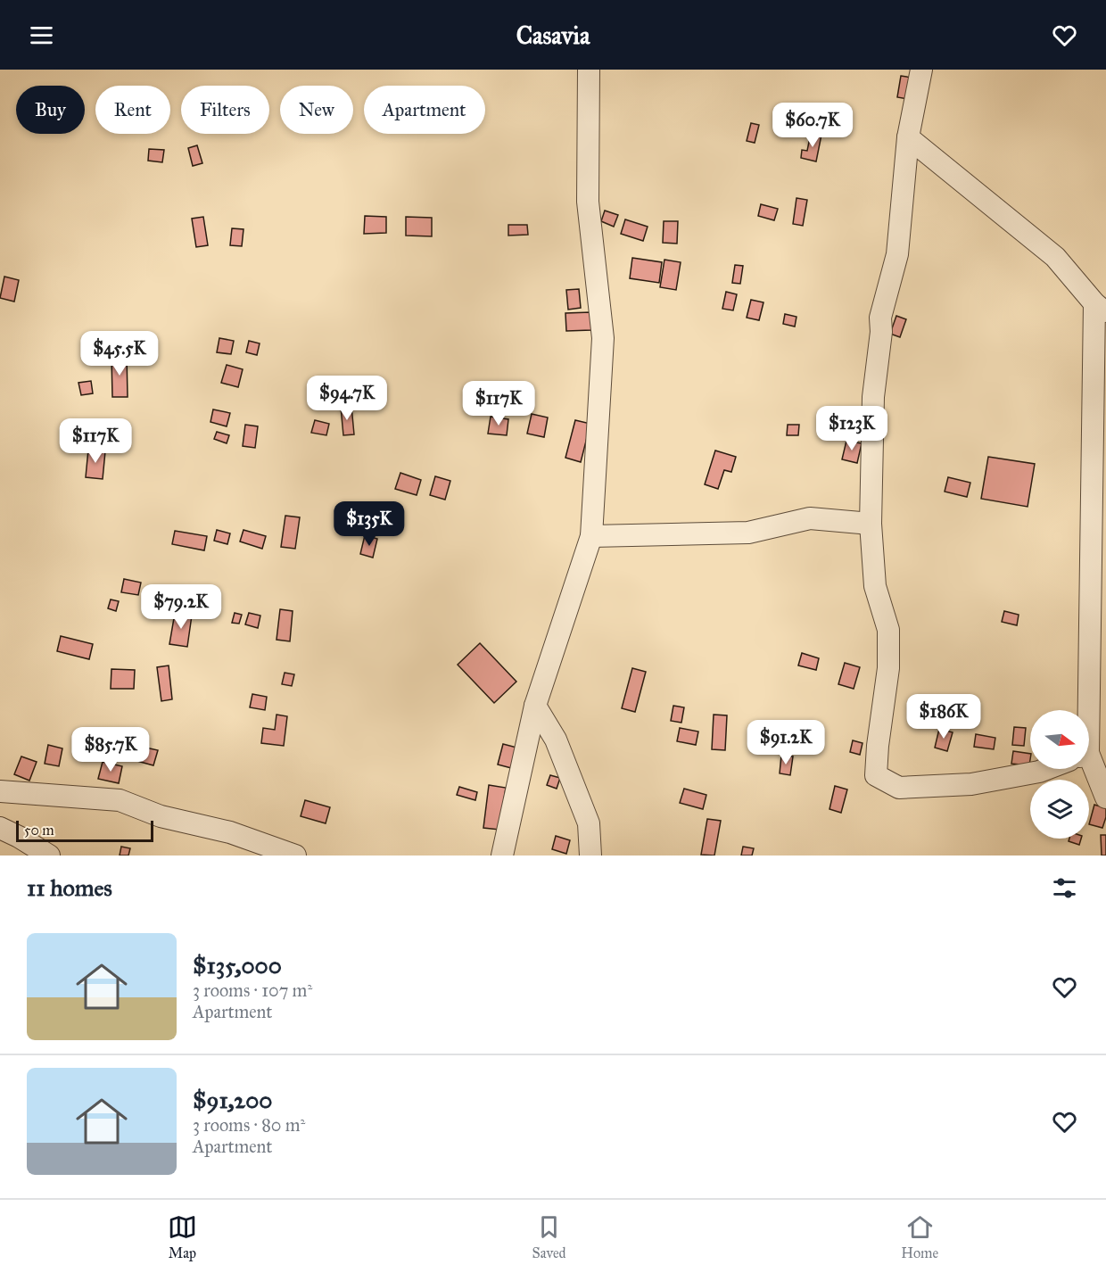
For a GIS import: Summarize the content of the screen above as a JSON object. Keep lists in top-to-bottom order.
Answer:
{
  "scale_bar": "50 m",
  "north": "right",
  "page": {
    "header": "Casavia",
    "chip": [
      "Buy",
      "Rent",
      "Filters",
      "New",
      "Apartment"
    ],
    "price": [
      "$60.7K",
      "$45.5K",
      "$94.7K",
      "$117K",
      "$123K",
      "$117K",
      "$135K",
      "$79.2K",
      "$186K",
      "$91.2K",
      "$85.7K"
    ],
    "scale": "50 m",
    "heading": "11 homes",
    "list": [
      {
        "name": "$135,000",
        "note": "3 rooms · 107 m² · Apartment"
      },
      {
        "name": "$91,200",
        "note": "3 rooms · 80 m² · Apartment"
      }
    ],
    "tabs": ["Map", "Saved", "Home"]
  }
}
